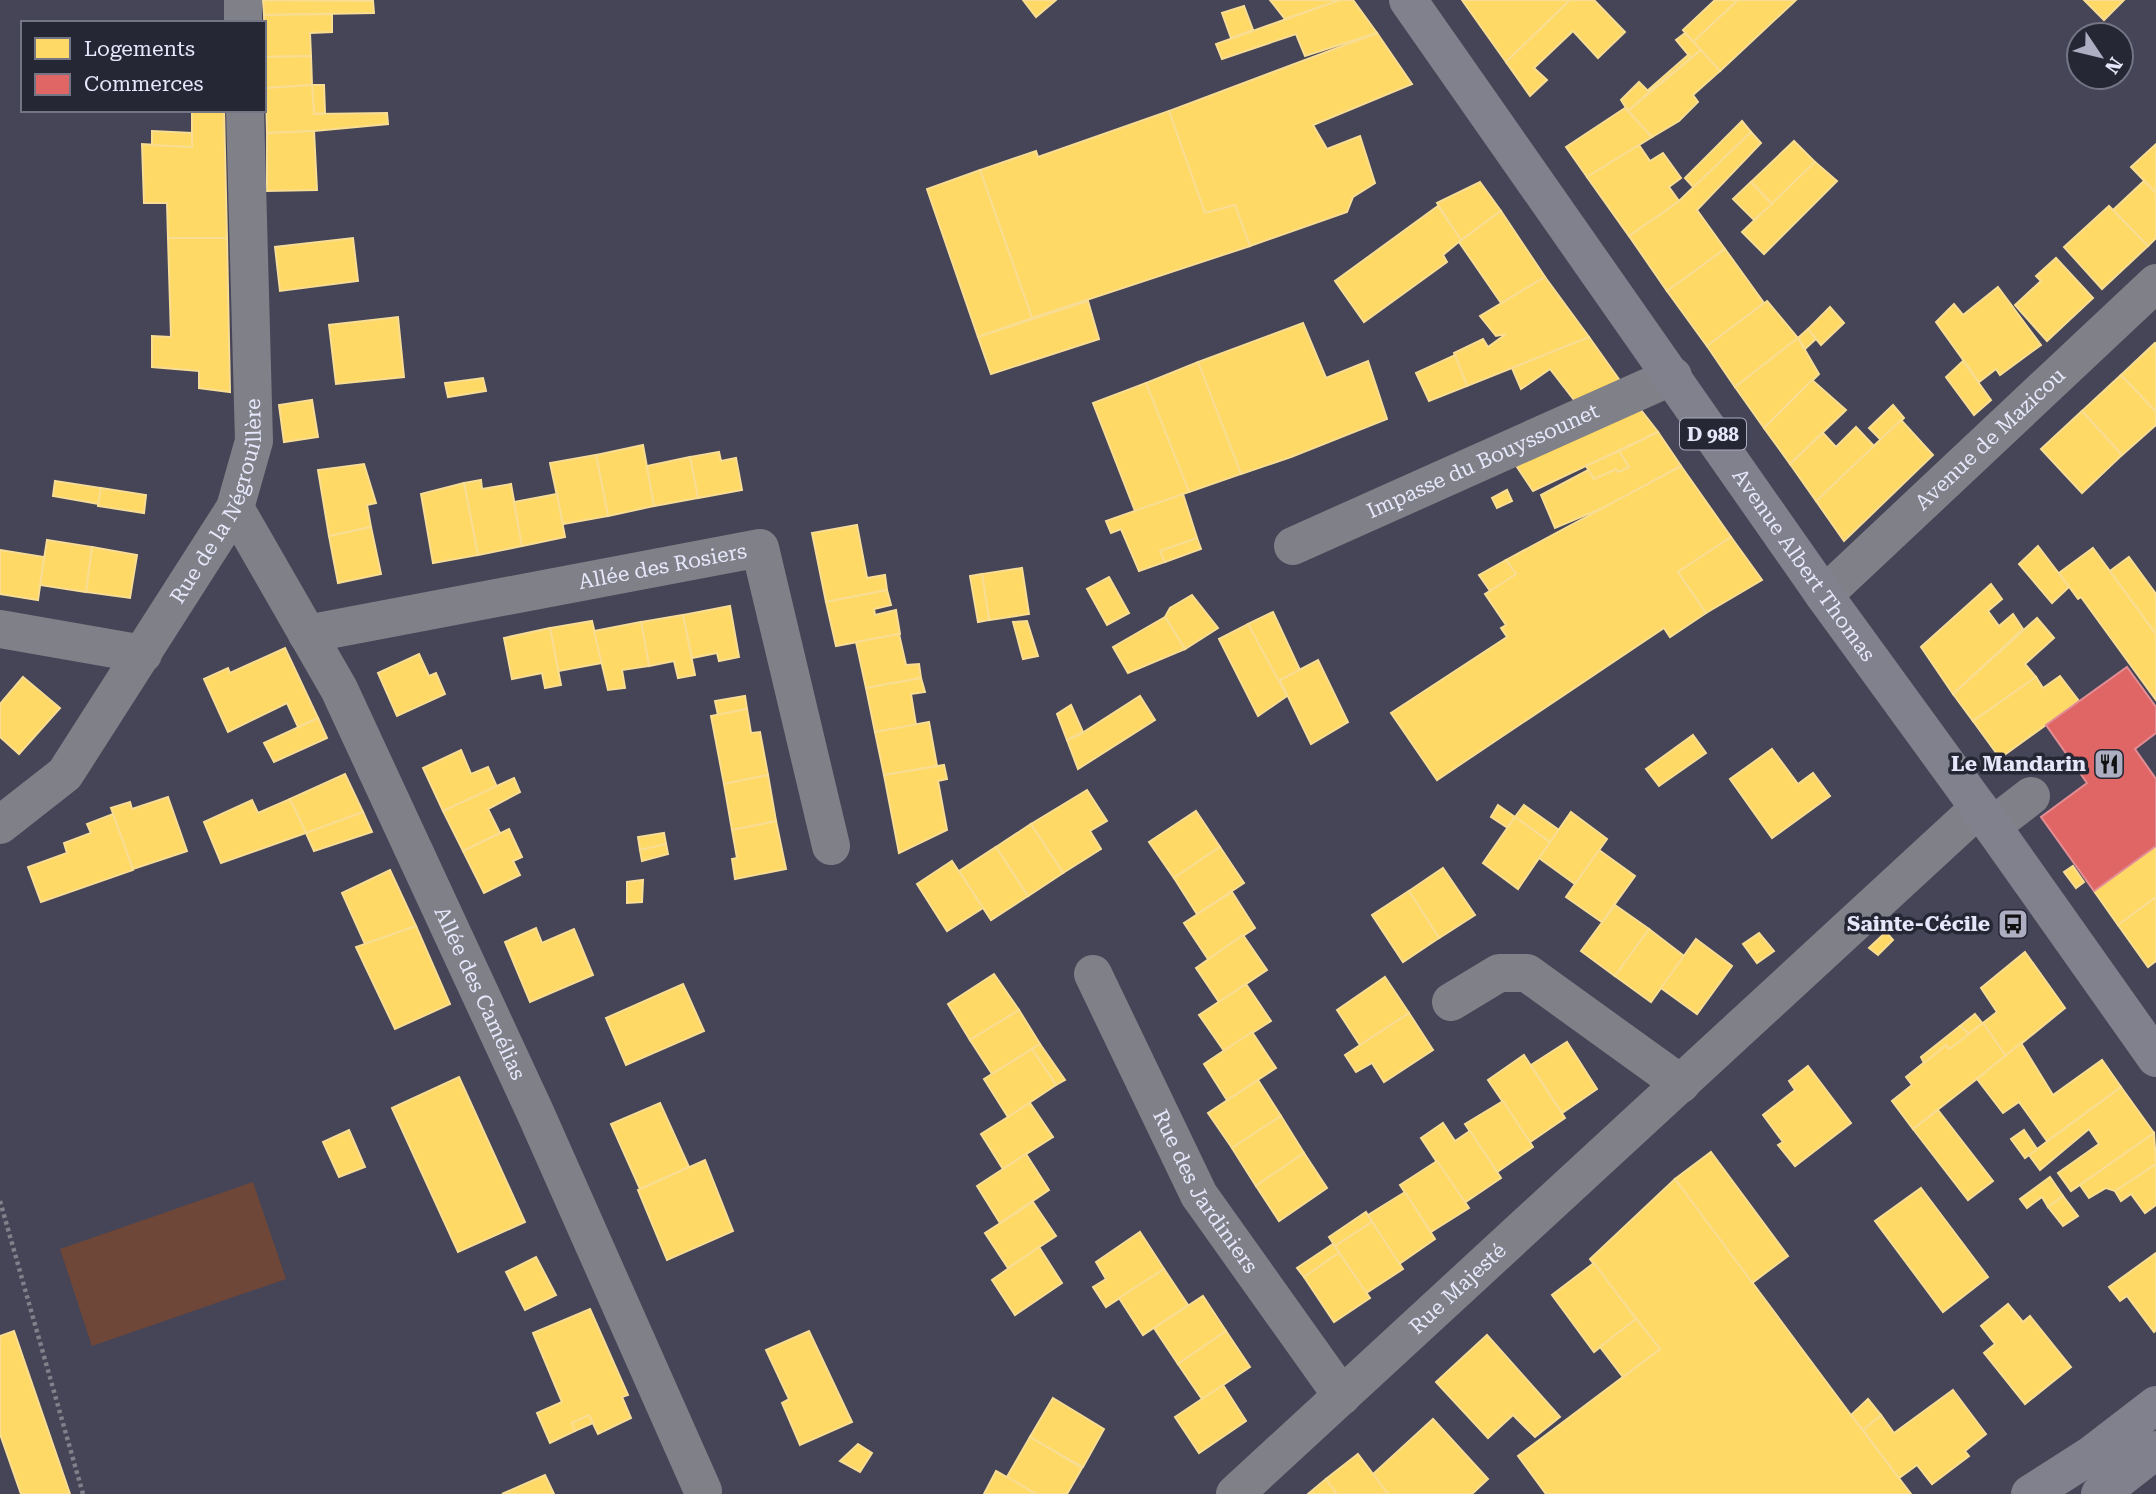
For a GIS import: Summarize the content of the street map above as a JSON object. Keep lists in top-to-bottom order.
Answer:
{
  "streets": {
    "main road": ["D 988", "Avenue Albert Thomas"],
    "street": [
      "Avenue de Mazicou",
      "Impasse du Bouyssounet",
      "Rue de la Négrouillère",
      "Allée des Rosiers",
      "Allée des Camélias",
      "Rue des Jardiniers",
      "Rue Majesté"
    ]
  },
  "crossings": [
    ["Avenue de Mazicou", "Avenue Albert Thomas"],
    ["Impasse du Bouyssounet", "Avenue Albert Thomas"],
    ["Rue de la Négrouillère", "Allée des Camélias"],
    ["Avenue Albert Thomas", "Rue Majesté"],
    ["Allée des Rosiers", "Allée des Camélias"],
    ["Rue des Jardiniers", "Rue Majesté"]
  ],
  "places": {
    "restaurant": ["Le Mandarin"],
    "bus stop": ["Sainte-Cécile"]
  },
  "legend": ["Logements", "Commerces"],
  "north": "bottom right"
}
